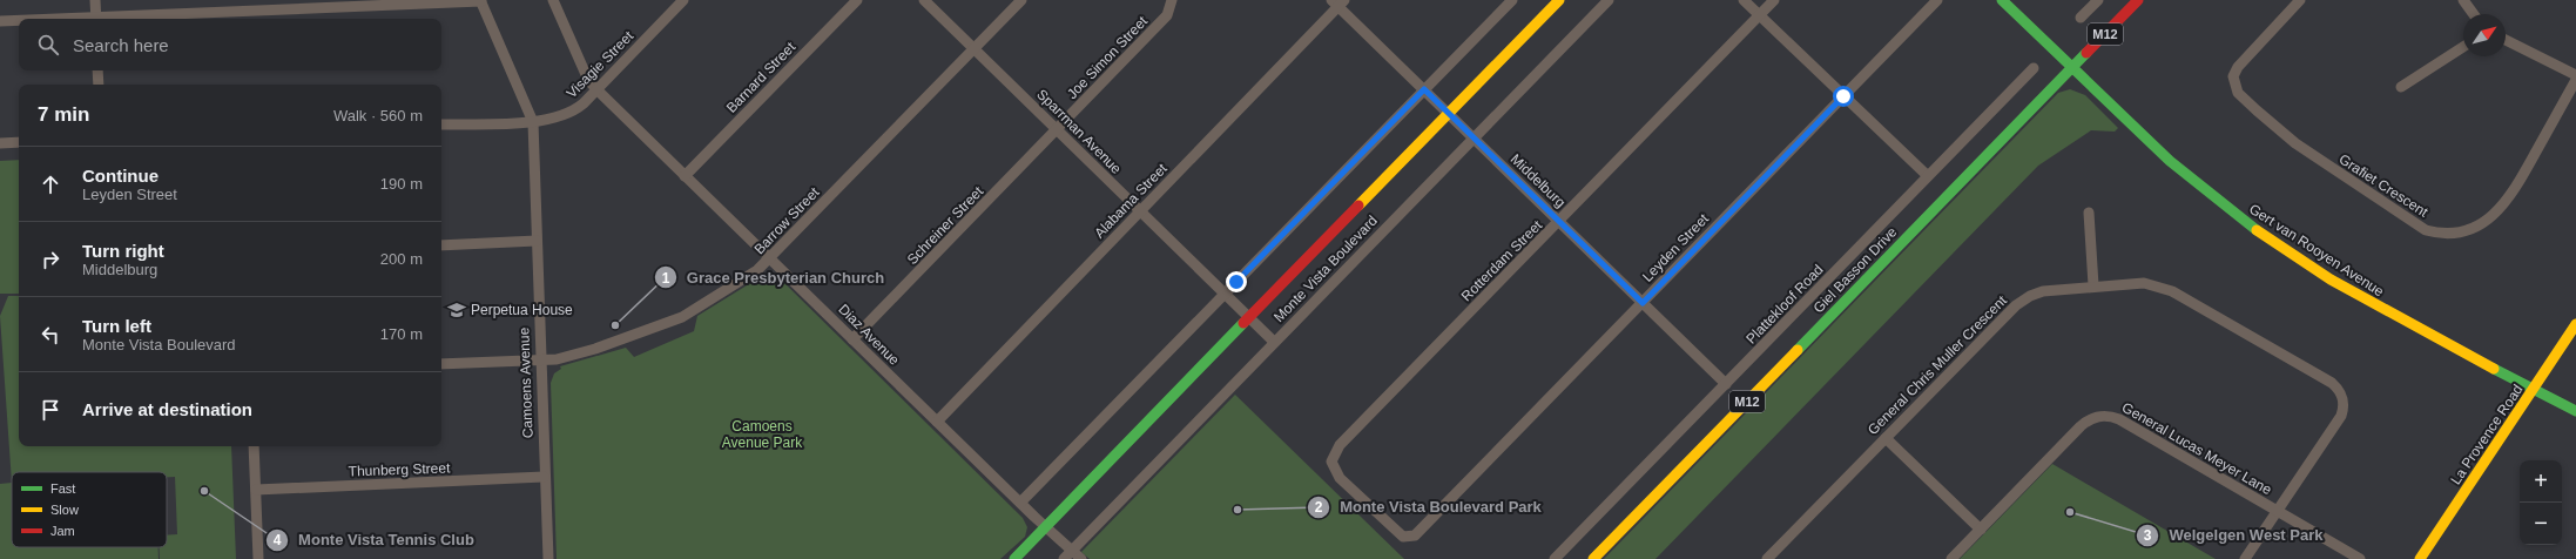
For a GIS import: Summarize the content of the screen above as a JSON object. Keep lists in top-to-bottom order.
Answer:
{
  "streets": {
    "main road": [
      "M12",
      "Gert van Rooyen Avenue",
      "Monte Vista Boulevard",
      "Giel Basson Drive",
      "La Provence Road"
    ],
    "street": [
      "Joe Simon Street",
      "Visagie Street",
      "Barnard Street",
      "Sparrman Avenue",
      "Middelburg",
      "Grafiet Crescent",
      "Alabama Street",
      "Barrow Street",
      "Schreiner Street",
      "Leyden Street",
      "Rotterdam Street",
      "Plattekloof Road",
      "Diaz Avenue",
      "General Chris Muller Crescent",
      "Camoens Avenue",
      "General Lucas Meyer Lane",
      "Thunberg Street"
    ]
  },
  "crossings": [
    ["Joe Simon Street", "Sparrman Avenue"],
    ["Joe Simon Street", "Schreiner Street"],
    ["Visagie Street", "Diaz Avenue"],
    ["Visagie Street", "Camoens Avenue"],
    ["Barnard Street", "Diaz Avenue"],
    ["Sparrman Avenue", "Alabama Street"],
    ["Sparrman Avenue", "Barrow Street"],
    ["Sparrman Avenue", "Schreiner Street"],
    ["Sparrman Avenue", "Monte Vista Boulevard"],
    ["Middelburg", "Alabama Street"],
    ["Middelburg", "Leyden Street"],
    ["Middelburg", "Rotterdam Street"],
    ["Middelburg", "Monte Vista Boulevard"],
    ["Middelburg", "Plattekloof Road"],
    ["Alabama Street", "Diaz Avenue"],
    ["Barrow Street", "Diaz Avenue"],
    ["Barrow Street", "Camoens Avenue"],
    ["Schreiner Street", "Diaz Avenue"],
    ["Leyden Street", "Rotterdam Street"],
    ["Gert van Rooyen Avenue", "Giel Basson Drive"],
    ["Gert van Rooyen Avenue", "La Provence Road"],
    ["Monte Vista Boulevard", "Diaz Avenue"],
    ["General Chris Muller Crescent", "General Lucas Meyer Lane"],
    ["Camoens Avenue", "Thunberg Street"]
  ],
  "parks": ["Camoens Avenue Park"],
  "places": {
    "school or university": ["Perpetua House"],
    "other": [
      "Grace Presbyterian Church",
      "Monte Vista Tennis Club",
      "Monte Vista Boulevard Park",
      "Welgelgen West Park"
    ]
  },
  "legend": ["Fast", "Slow", "Jam"],
  "north": "top right",
  "page": {
    "search": "Search here",
    "heading": ["7 min", "Walk · 560 m"],
    "list": [
      ["Continue", "Leyden Street", "190 m"],
      ["Turn right", "Middelburg", "200 m"],
      ["Turn left", "Monte Vista Boulevard", "170 m"],
      "Arrive at destination"
    ],
    "map_buttons": ["+", "−"]
  }
}
